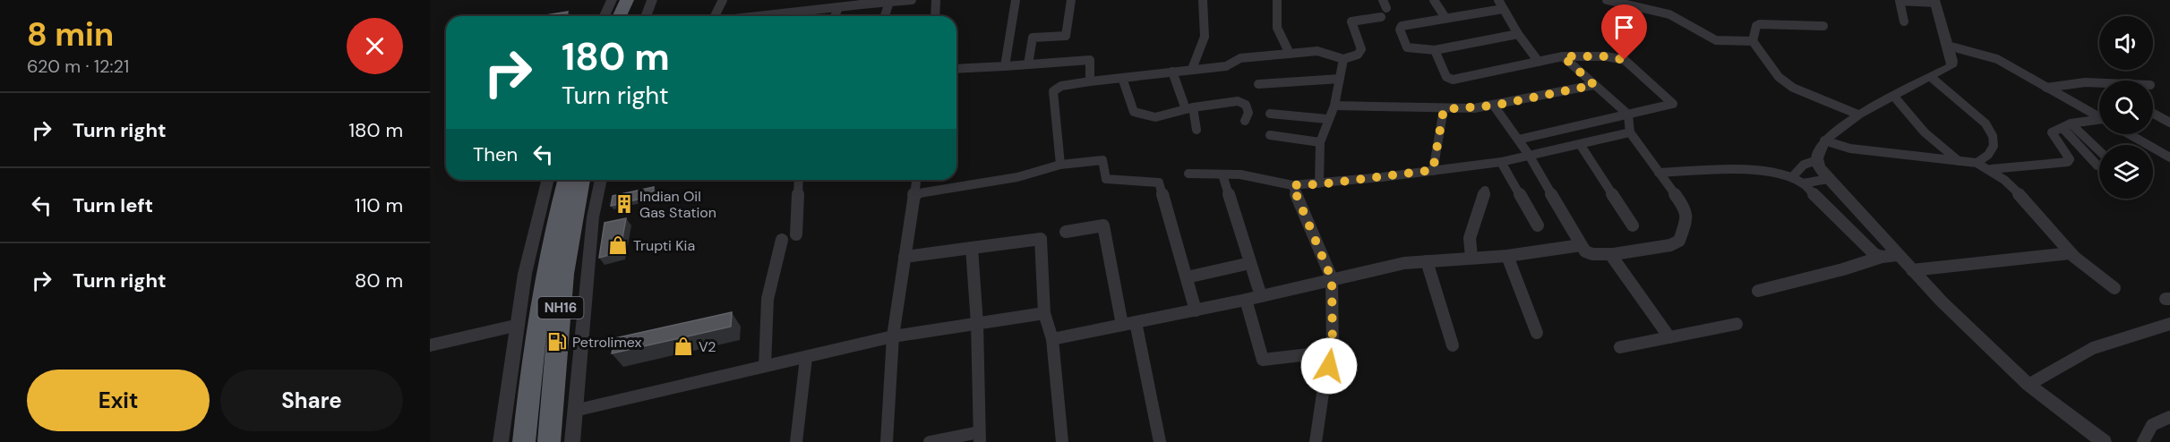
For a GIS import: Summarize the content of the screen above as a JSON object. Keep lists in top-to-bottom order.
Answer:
{
  "streets": {
    "highway": ["NH16"]
  },
  "places": {
    "building": ["Indian Oil Gas Station"],
    "shop": ["Trupti Kia", "V2"],
    "fuel station": ["Petrolimex"]
  },
  "page": {
    "heading": ["8 min", "620 m · 12:21"],
    "turn": ["180 m", "Turn right"],
    "list": [
      {
        "name": "Turn right",
        "value": "180 m"
      },
      {
        "name": "Turn left",
        "value": "110 m"
      },
      {
        "name": "Turn right",
        "value": "80 m"
      }
    ],
    "then": "Then",
    "buttons": ["Exit", "Share"]
  }
}
